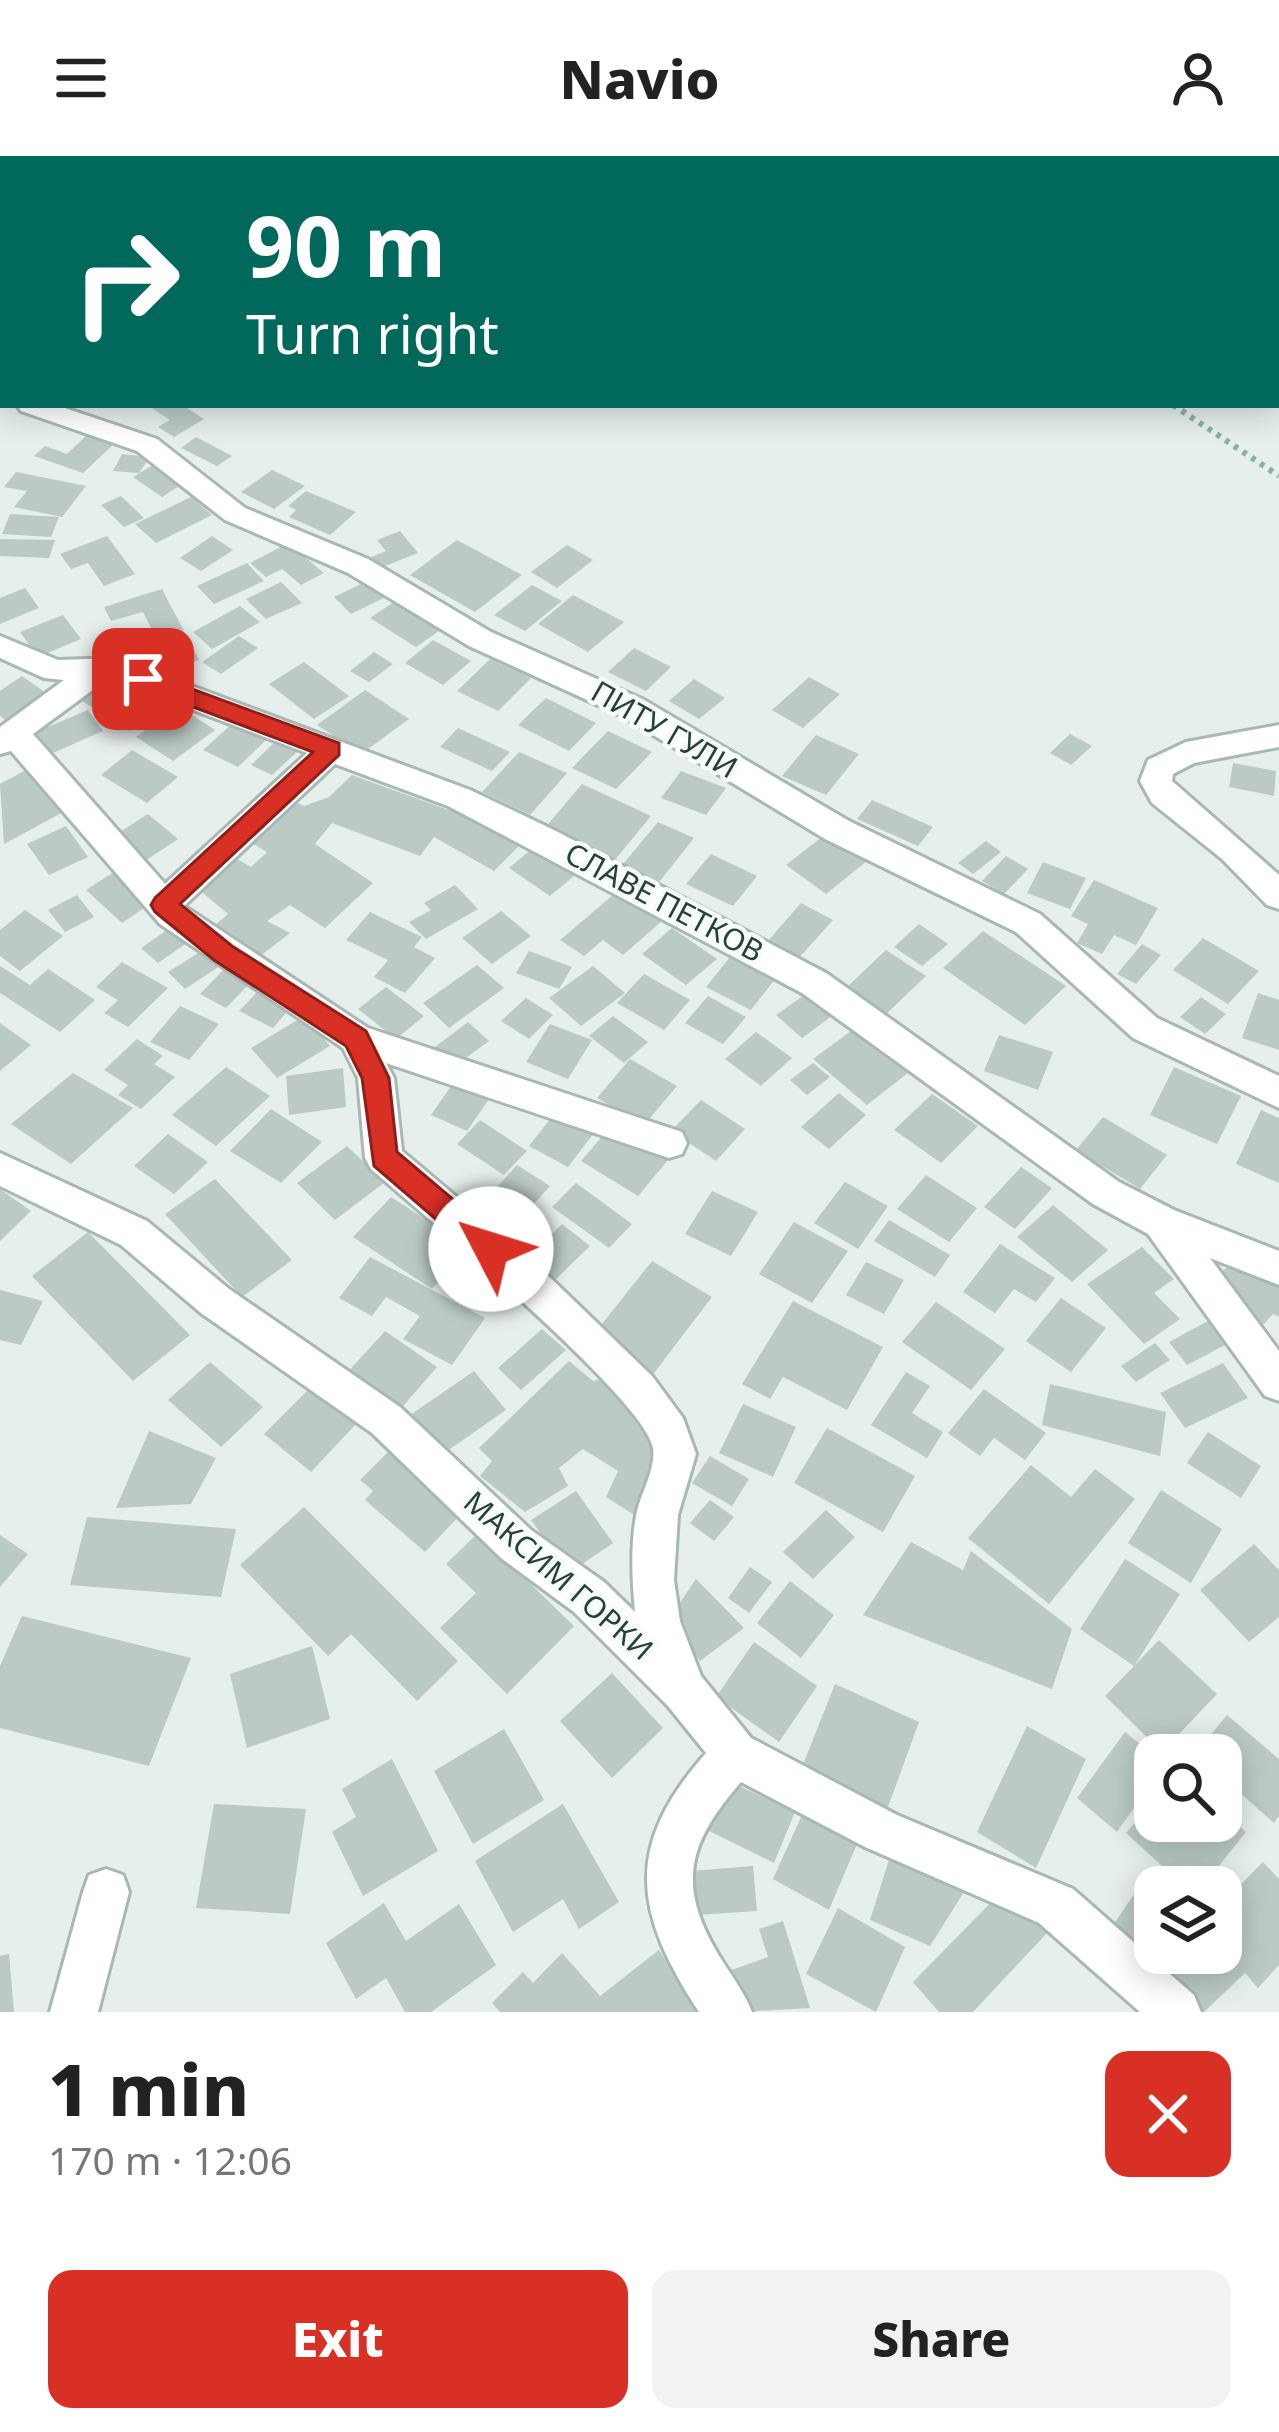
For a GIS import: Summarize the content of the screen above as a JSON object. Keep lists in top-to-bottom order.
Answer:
{
  "streets": {
    "street": ["ПИТУ ГУЛИ", "СЛАВЕ ПЕТКОВ", "МАКСИМ ГОРКИ"]
  },
  "page": {
    "header": "Navio",
    "turn": ["90 m", "Turn right"],
    "heading": ["1 min", "170 m · 12:06"],
    "buttons": ["Exit", "Share"]
  }
}
